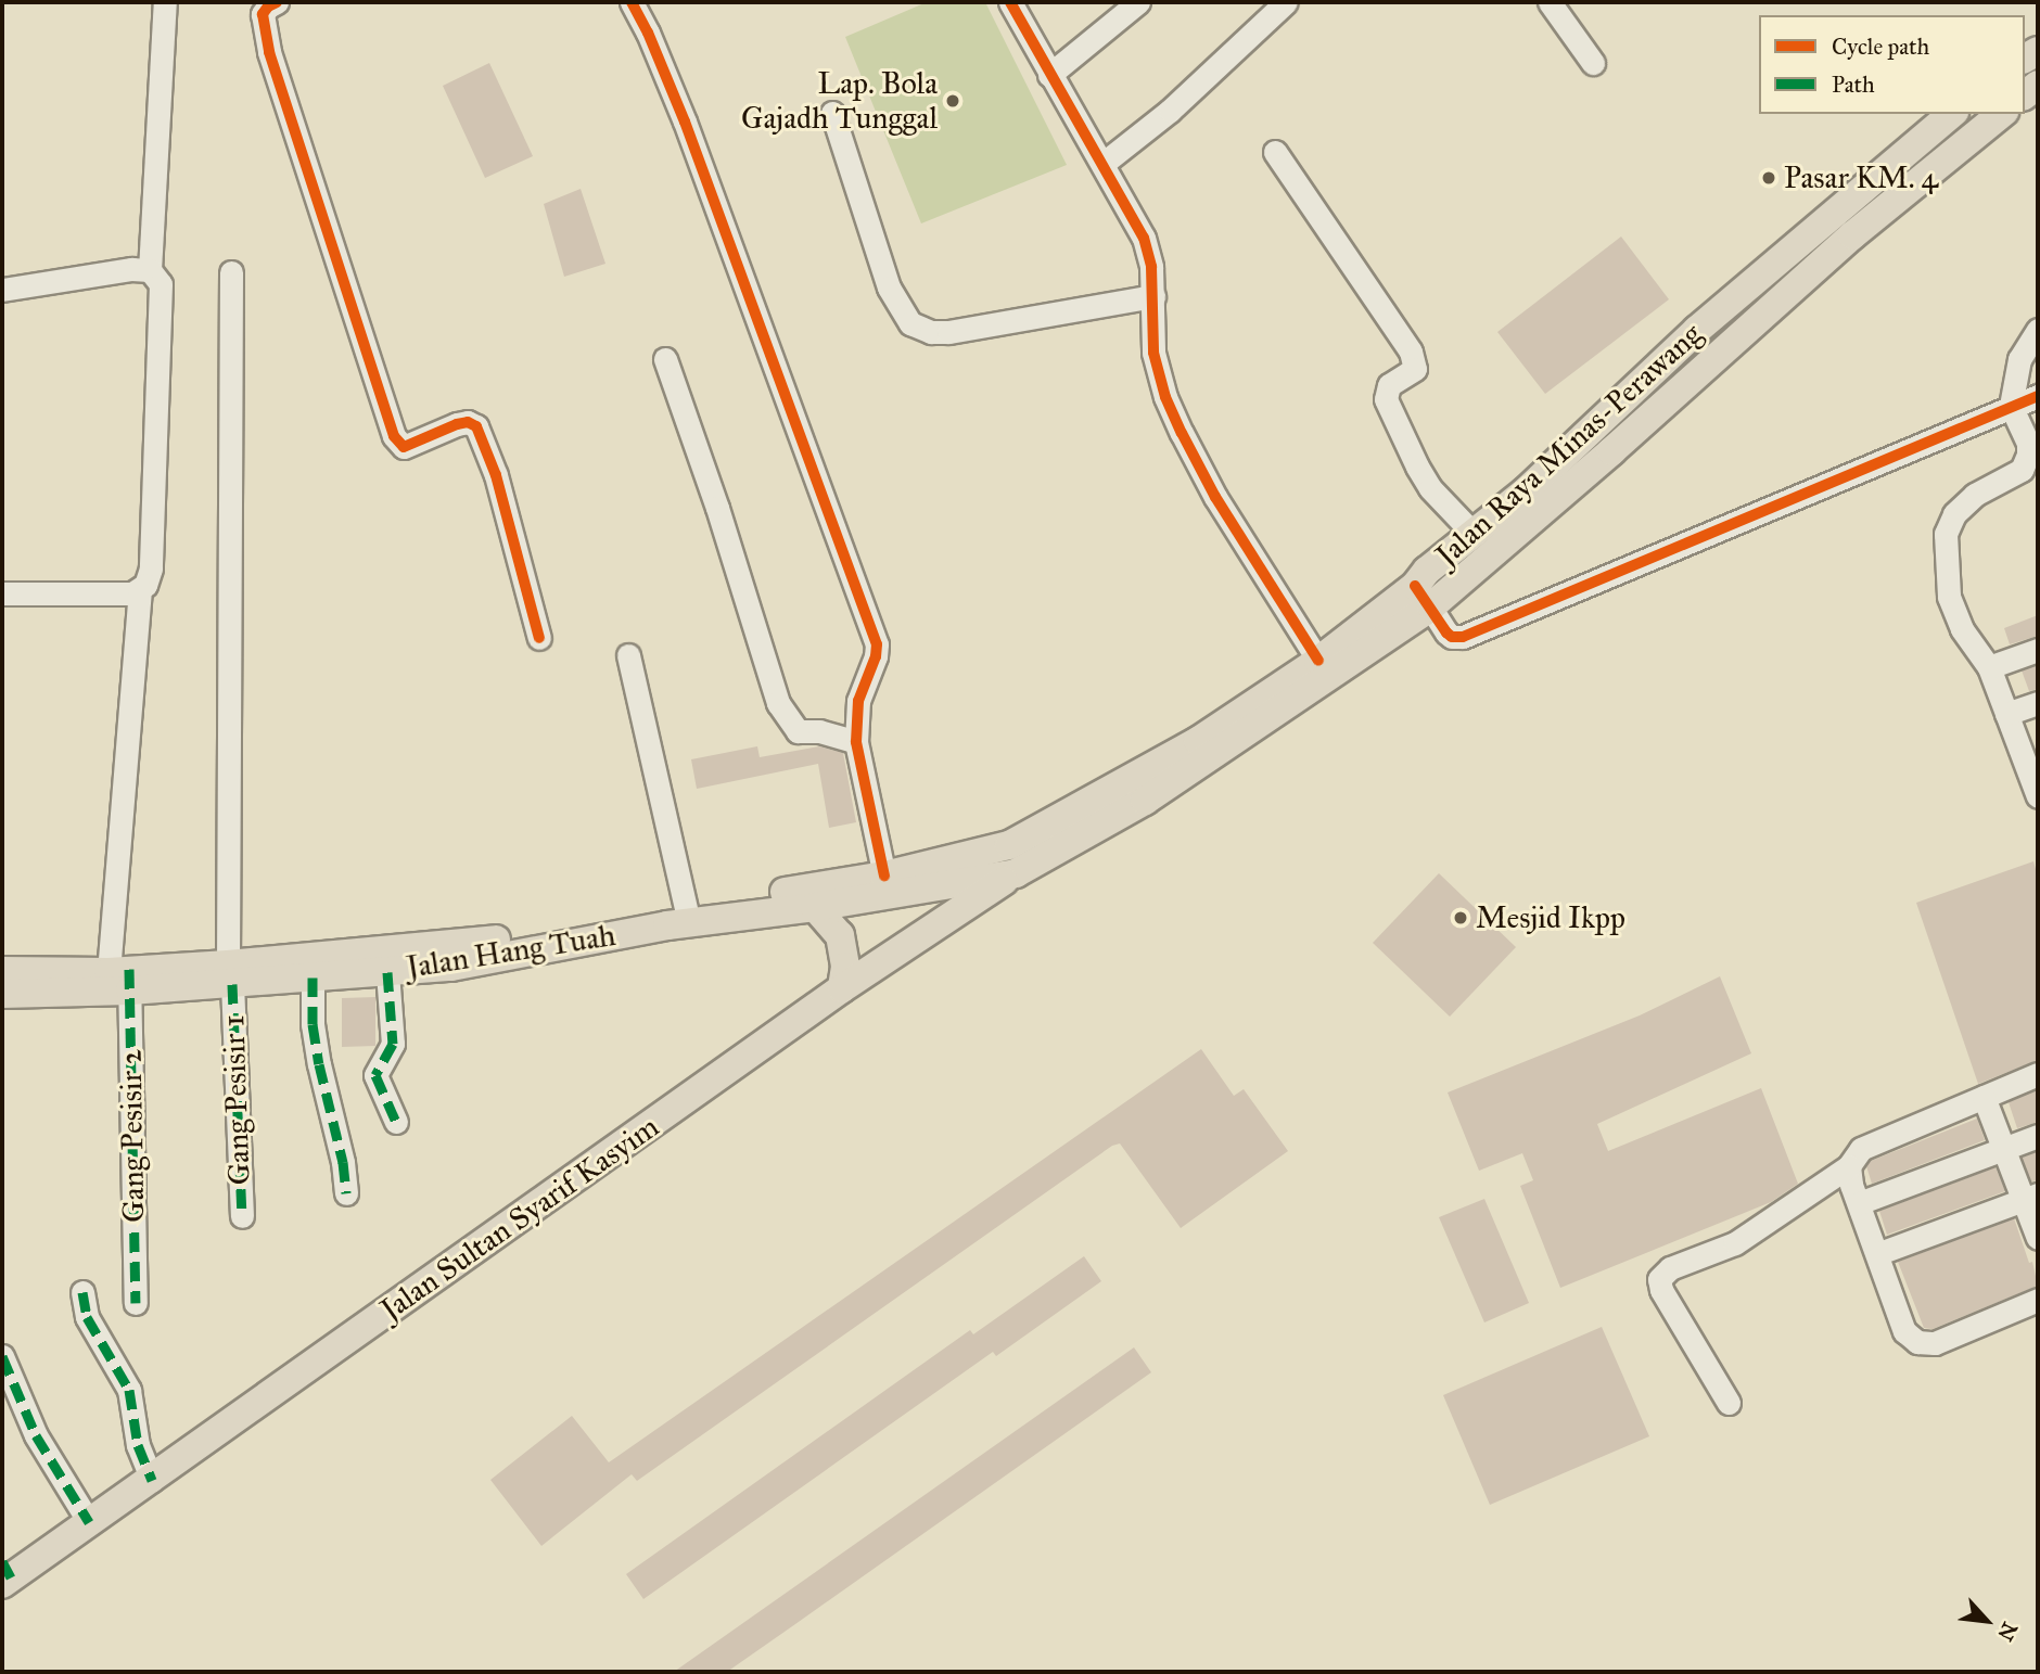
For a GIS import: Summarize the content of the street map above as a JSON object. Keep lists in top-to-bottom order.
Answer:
{
  "streets": {
    "main road": ["Jalan Raya Minas-Perawang", "Jalan Hang Tuah", "Jalan Sultan Syarif Kasyim"],
    "street": ["Gang Pesisir 1", "Gang Pesisir 2"]
  },
  "crossings": [
    ["Jalan Raya Minas-Perawang", "Jalan Hang Tuah"],
    ["Jalan Raya Minas-Perawang", "Jalan Sultan Syarif Kasyim"],
    ["Jalan Hang Tuah", "Gang Pesisir 1"],
    ["Jalan Hang Tuah", "Gang Pesisir 2"],
    ["Jalan Hang Tuah", "Jalan Sultan Syarif Kasyim"]
  ],
  "places": ["Lap. Bola Gajadh Tunggal", "Pasar KM. 4", "Mesjid Ikpp"],
  "legend": ["Cycle path", "Path"],
  "north": "bottom right"
}
